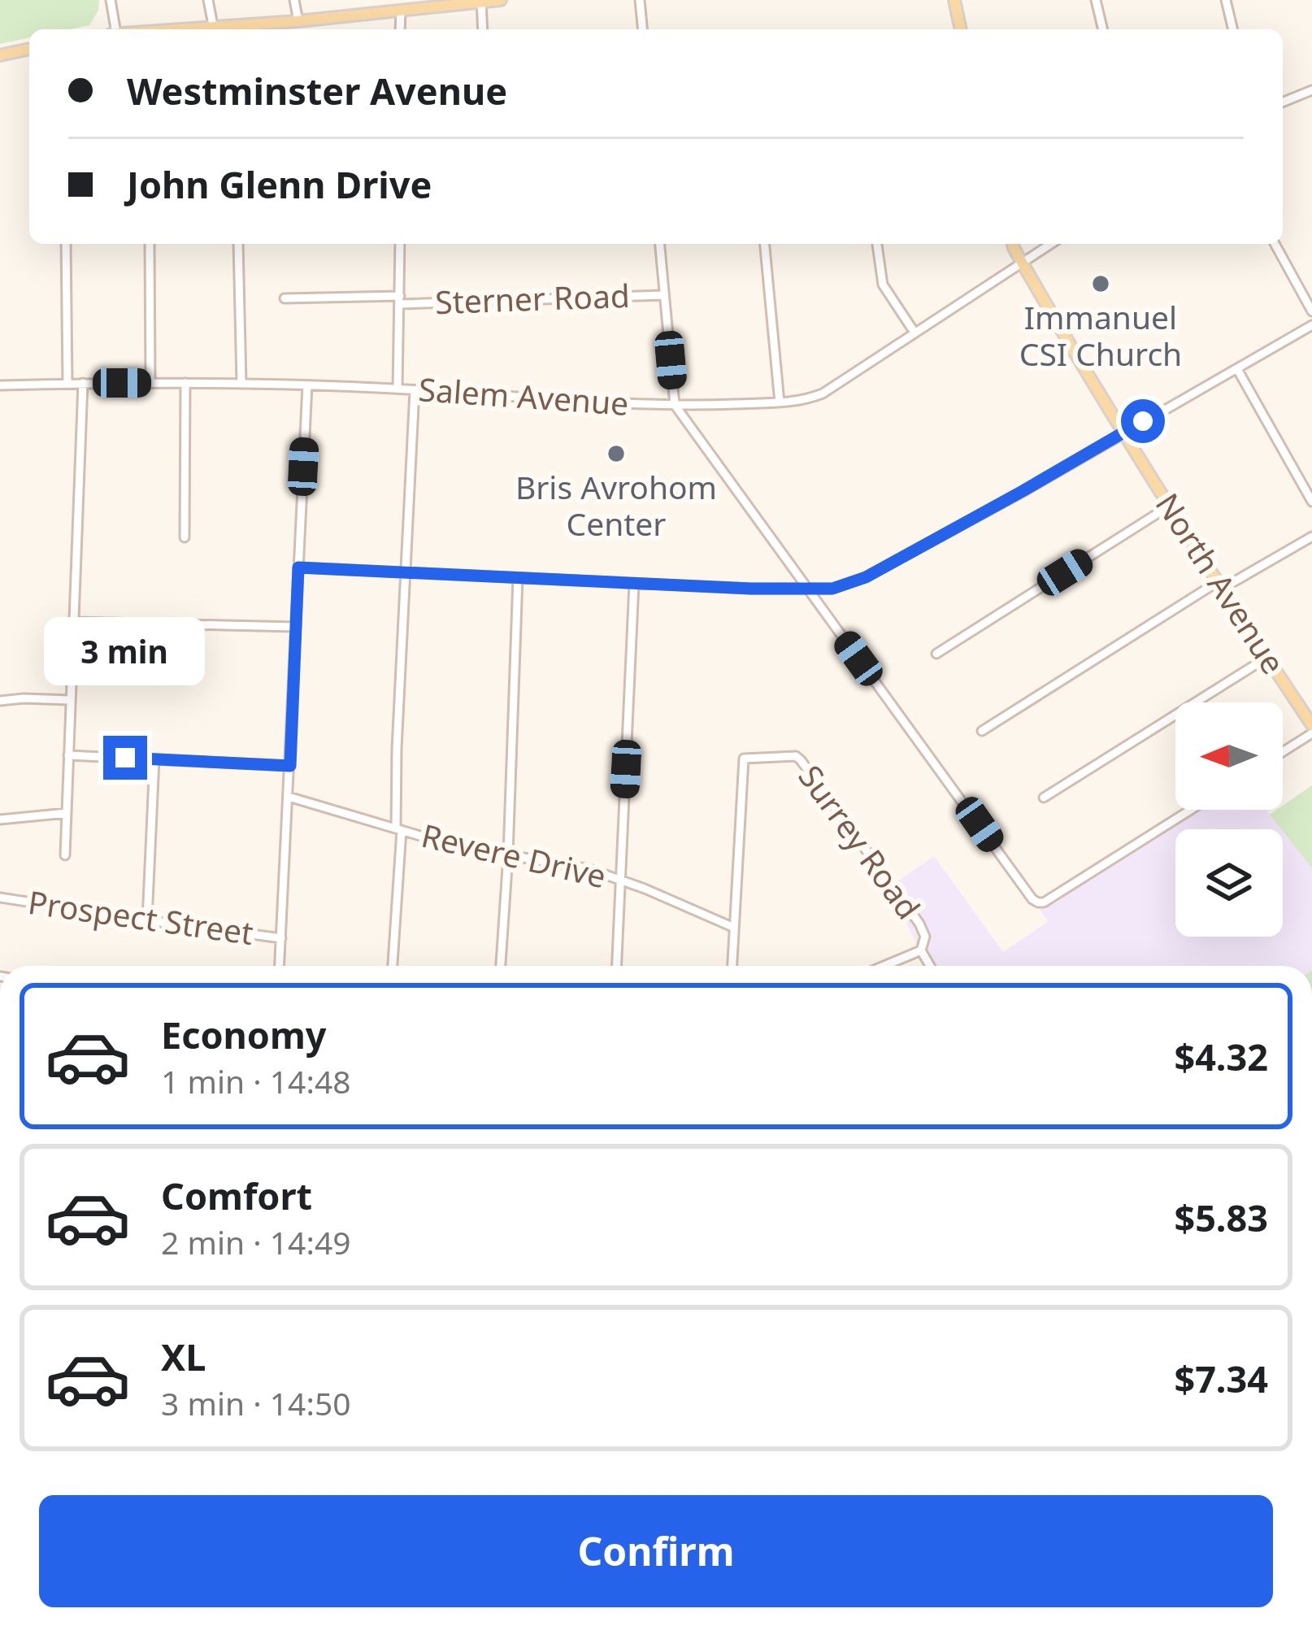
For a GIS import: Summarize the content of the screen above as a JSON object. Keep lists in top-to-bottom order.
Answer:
{
  "streets": {
    "main road": ["North Avenue"],
    "street": [
      "Sterner Road",
      "Salem Avenue",
      "Surrey Road",
      "Revere Drive",
      "Prospect Street"
    ]
  },
  "crossings": [
    ["Salem Avenue", "North Avenue"],
    ["Surrey Road", "Revere Drive"]
  ],
  "places": ["Immanuel CSI Church", "Bris Avrohom Center"],
  "north": "left",
  "page": {
    "banner": ["Westminster Avenue", "John Glenn Drive"],
    "bubble": "3 min",
    "list": [
      {
        "name": "Economy",
        "note": "1 min · 14:48",
        "value": "$4.32"
      },
      {
        "name": "Comfort",
        "note": "2 min · 14:49",
        "value": "$5.83"
      },
      {
        "name": "XL",
        "note": "3 min · 14:50",
        "value": "$7.34"
      }
    ],
    "buttons": "Confirm"
  }
}
